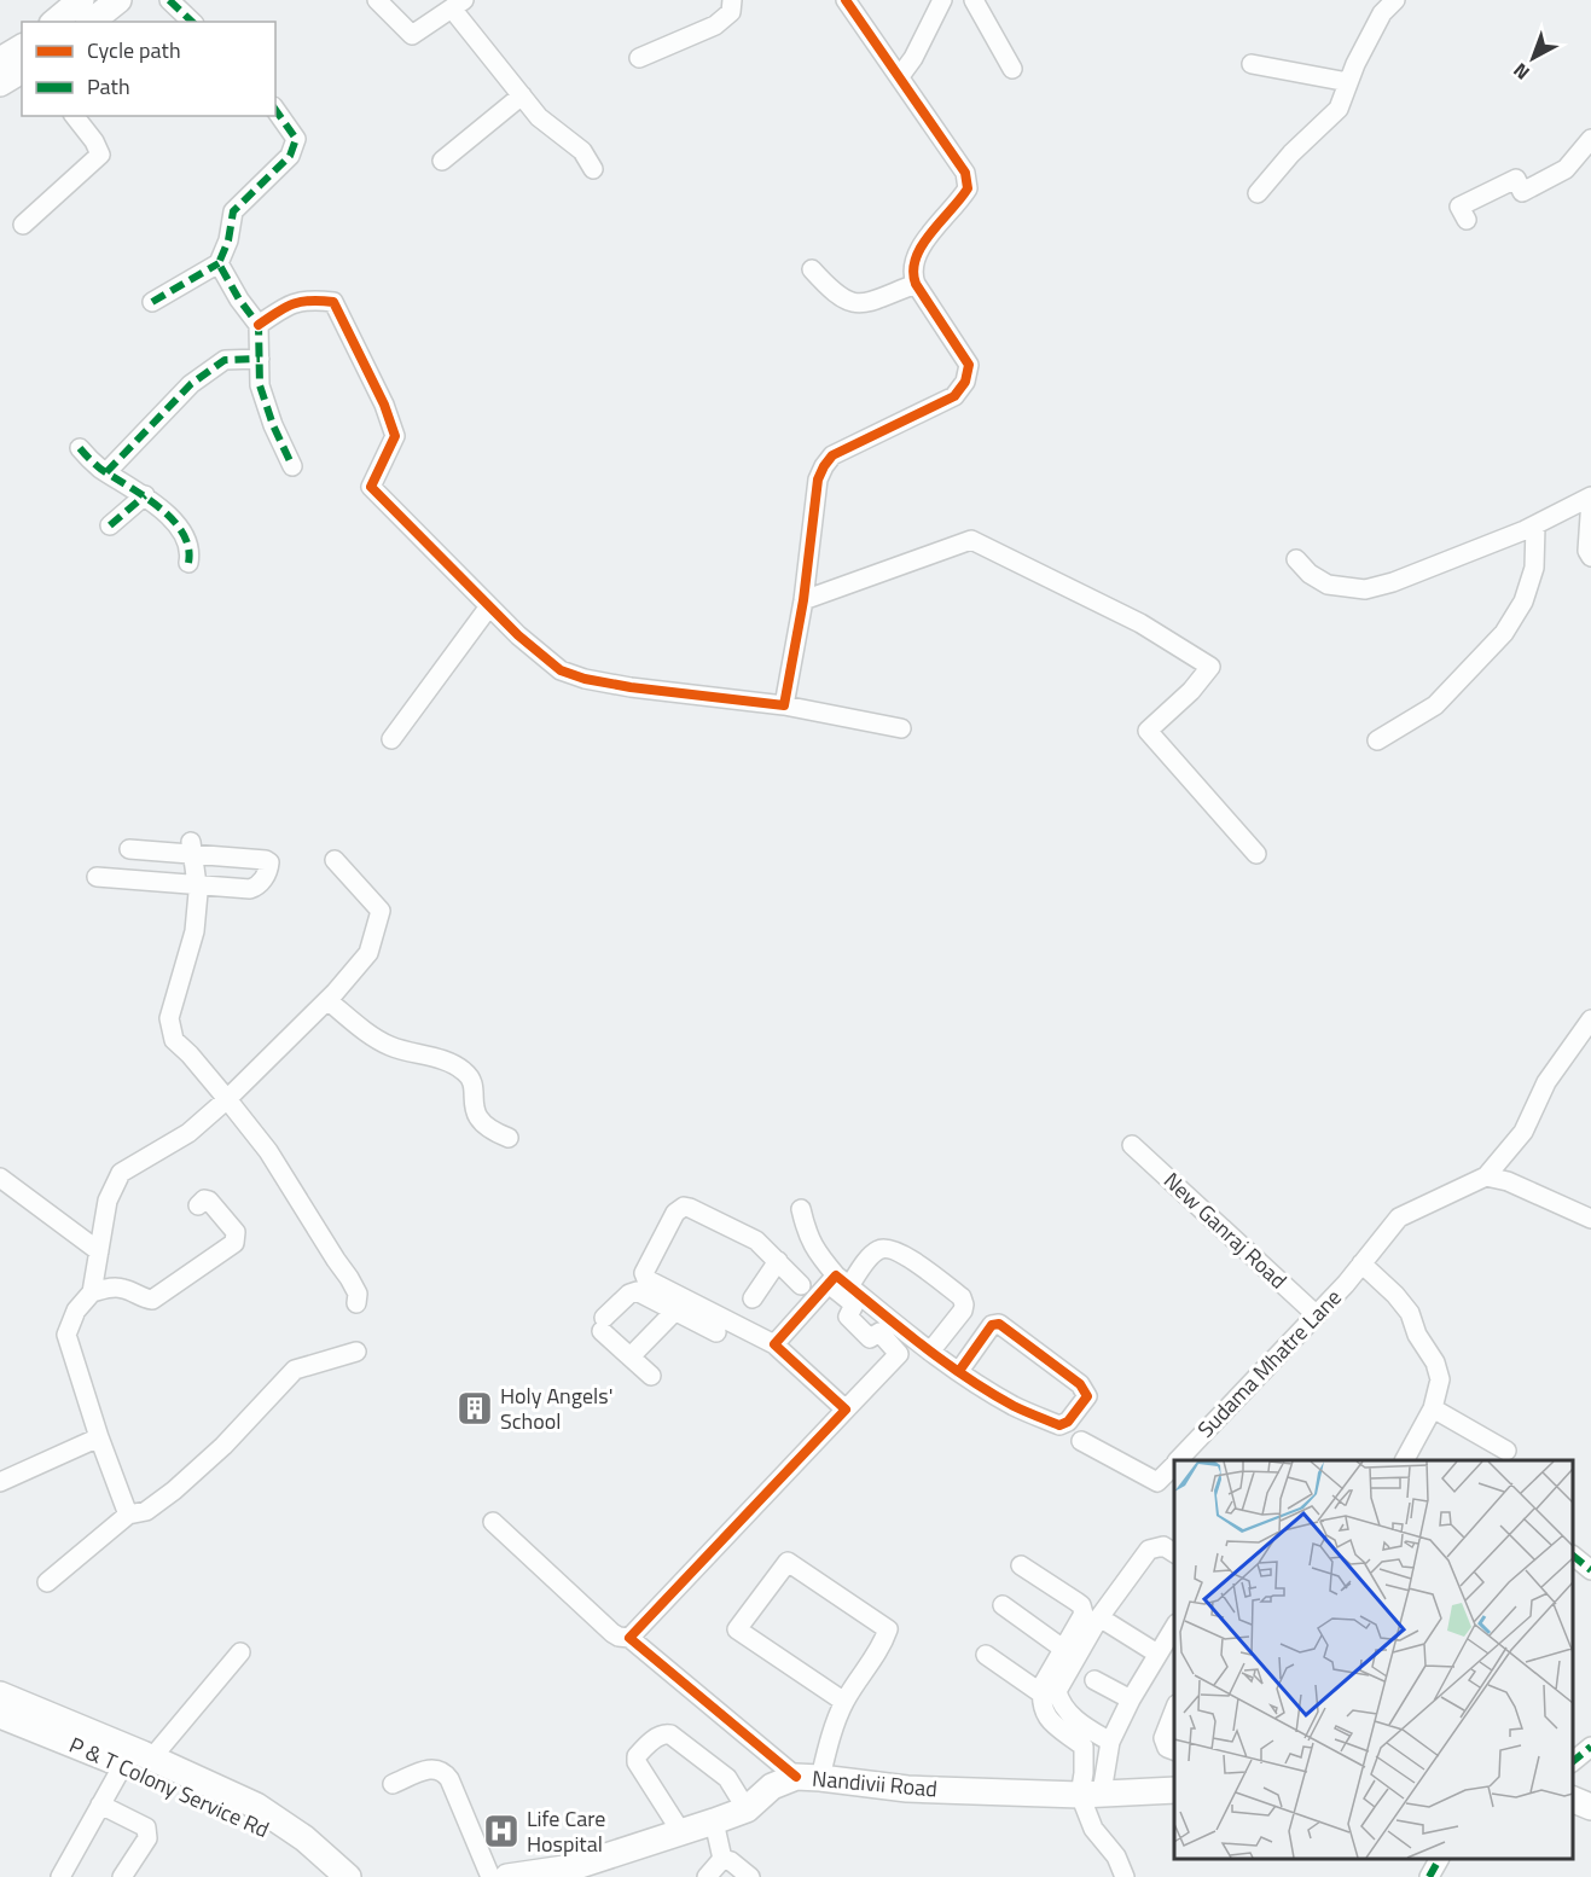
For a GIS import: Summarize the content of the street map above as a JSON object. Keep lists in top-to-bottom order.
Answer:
{
  "streets": {
    "street": [
      "New Ganraj Road",
      "Sudama Mhatre Lane",
      "Nandivii Road",
      "P & T Colony Service Rd"
    ]
  },
  "crossings": [
    ["New Ganraj Road", "Sudama Mhatre Lane"]
  ],
  "places": {
    "building": ["Holy Angels' School"],
    "hospital": ["Life Care Hospital"]
  },
  "legend": ["Cycle path", "Path"],
  "north": "bottom left"
}
